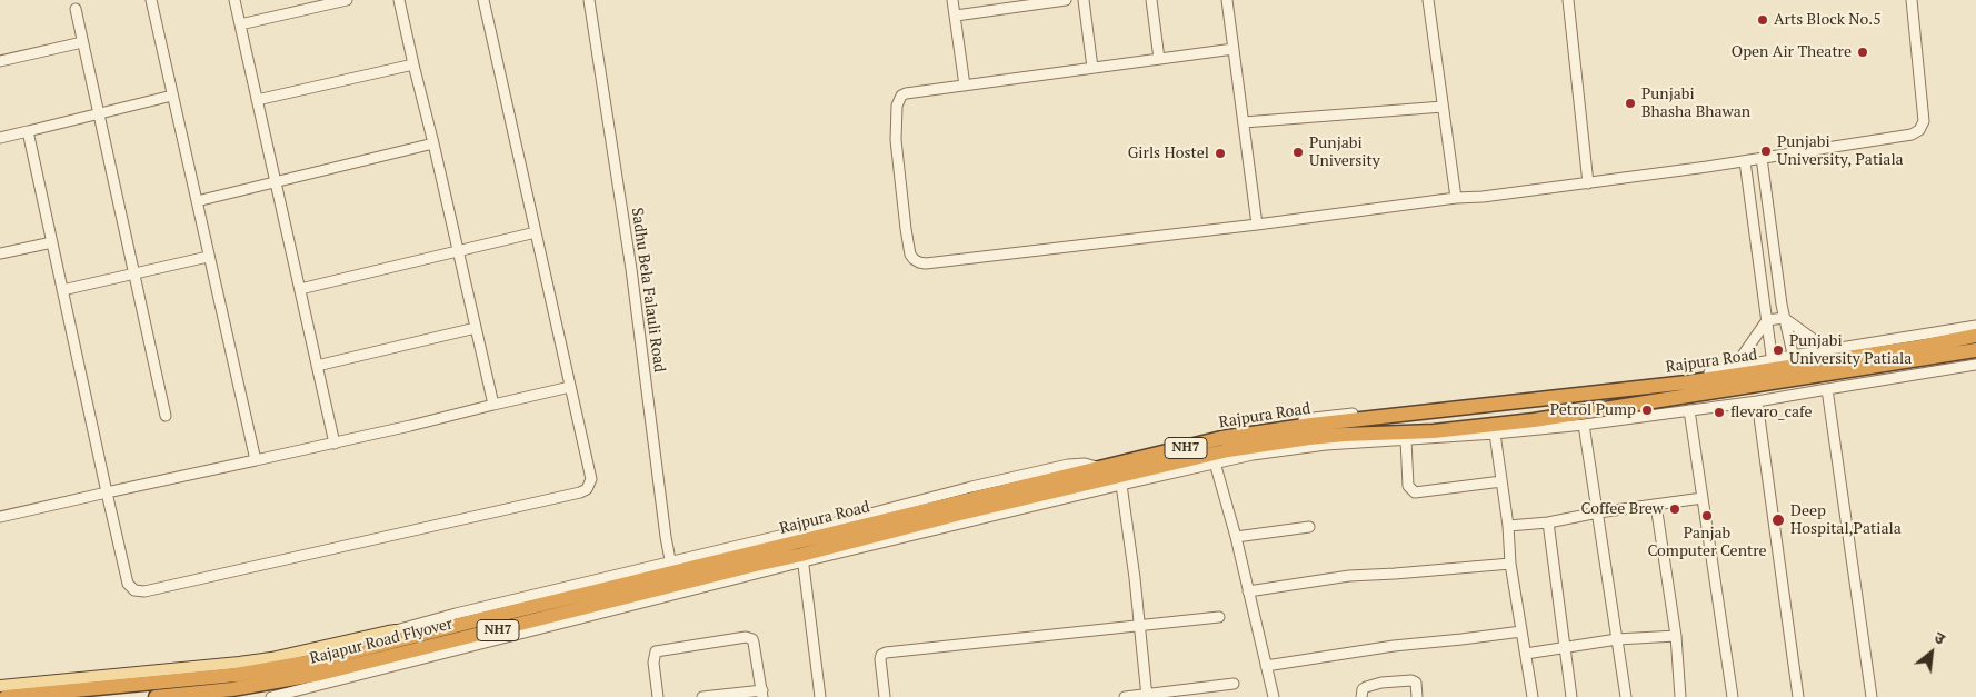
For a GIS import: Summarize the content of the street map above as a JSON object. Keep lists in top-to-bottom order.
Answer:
{
  "streets": {
    "highway": ["Rajpura Road", "NH7", "Rajapur Road Flyover"],
    "street": ["Sadhu Bela Falauli Road"]
  },
  "crossings": [
    ["Sadhu Bela Falauli Road", "Rajpura Road"],
    ["Sadhu Bela Falauli Road", "Rajapur Road Flyover"],
    ["Rajpura Road", "Rajapur Road Flyover"]
  ],
  "places": [
    "Arts Block No.5",
    "Open Air Theatre",
    "Punjabi Bhasha Bhawan",
    "Punjabi University, Patiala",
    "Punjabi University",
    "Girls Hostel",
    "Punjabi University Patiala",
    "Petrol Pump",
    "flevaro_cafe",
    "Coffee Brew",
    "Panjab Computer Centre",
    "Deep Hospital,Patiala"
  ],
  "north": "top right"
}
